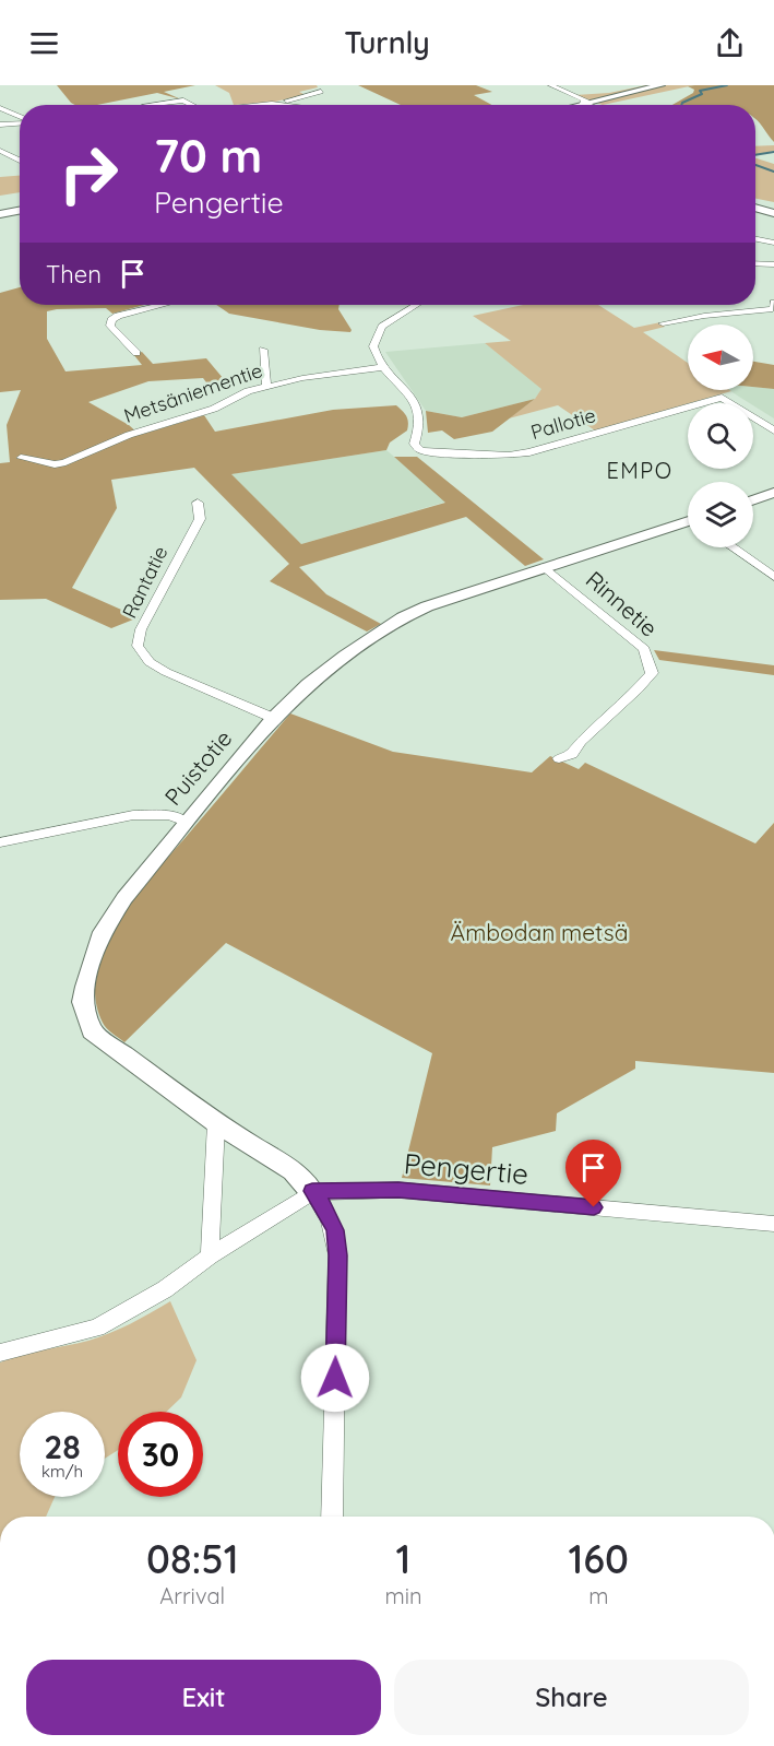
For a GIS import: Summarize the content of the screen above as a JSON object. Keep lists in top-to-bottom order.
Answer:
{
  "streets": {
    "street": [
      "Metsäniementie",
      "Pallotie",
      "Rantatie",
      "Rinnetie",
      "Puistotie",
      "Pengertie"
    ]
  },
  "crossings": [
    ["Metsäniementie", "Pallotie"],
    ["Rantatie", "Puistotie"],
    ["Rinnetie", "Puistotie"],
    ["Puistotie", "Pengertie"]
  ],
  "districts": ["EMPO"],
  "parks": ["Ämbodan metsä"],
  "north": "left",
  "page": {
    "header": "Turnly",
    "turn": ["70 m", "Pengertie"],
    "then": "Then",
    "speed": "28 km/h",
    "limit": "30",
    "eta": [
      "08:51",
      "Arrival",
      "1",
      "min",
      "160",
      "m"
    ],
    "buttons": ["Exit", "Share"]
  }
}
